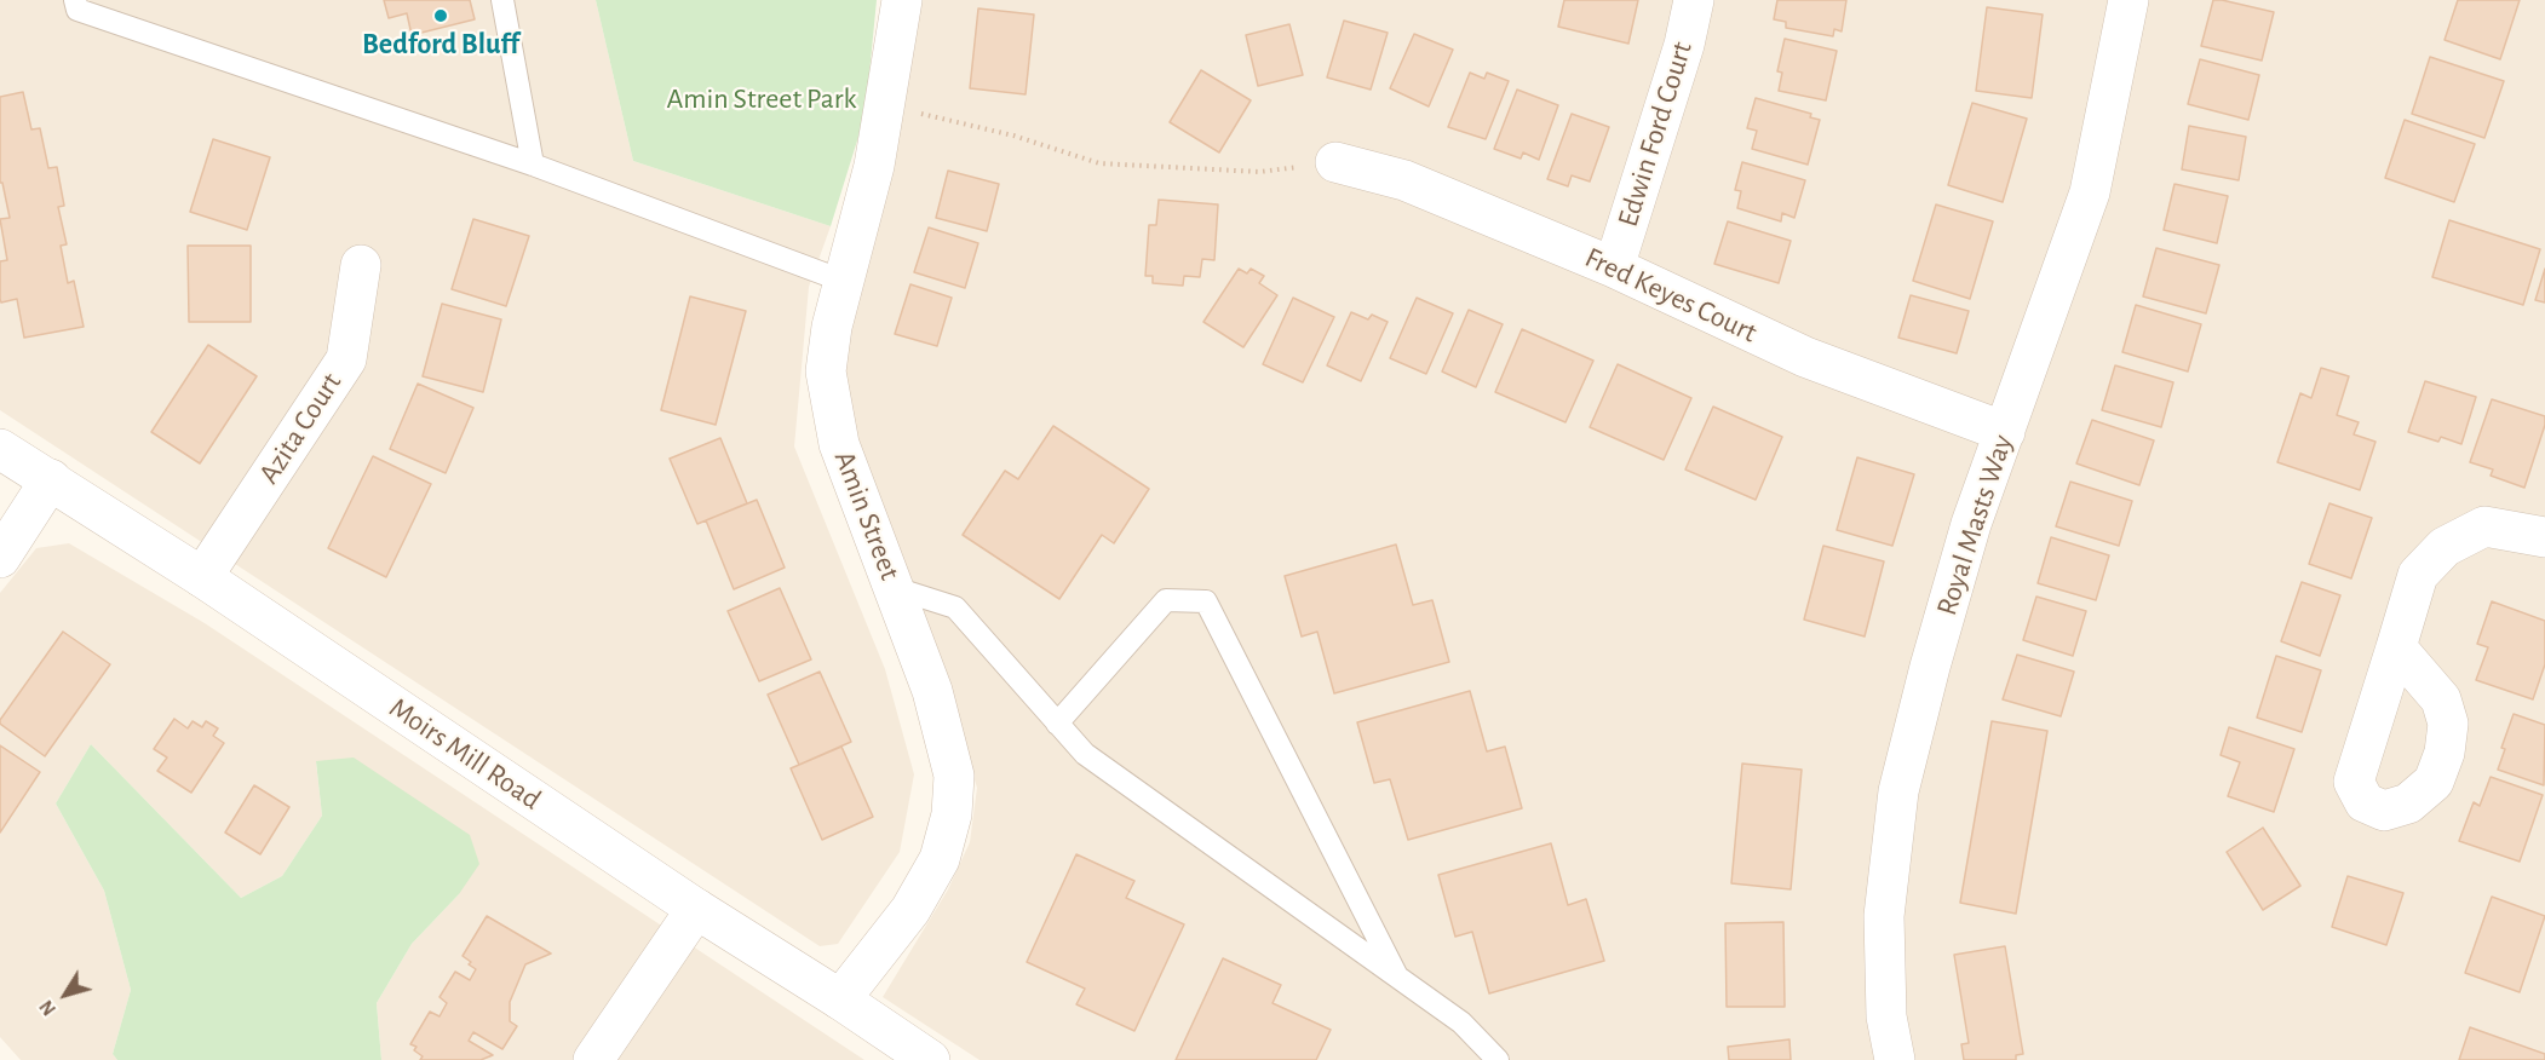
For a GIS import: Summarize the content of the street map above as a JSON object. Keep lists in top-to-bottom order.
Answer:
{
  "streets": {
    "street": [
      "Edwin Ford Court",
      "Fred Keyes Court",
      "Azita Court",
      "Amin Street",
      "Royal Masts Way",
      "Moirs Mill Road"
    ]
  },
  "crossings": [
    ["Edwin Ford Court", "Fred Keyes Court"],
    ["Fred Keyes Court", "Royal Masts Way"],
    ["Azita Court", "Moirs Mill Road"],
    ["Amin Street", "Moirs Mill Road"]
  ],
  "parks": ["Amin Street Park"],
  "places": ["Bedford Bluff"],
  "north": "bottom left"
}
